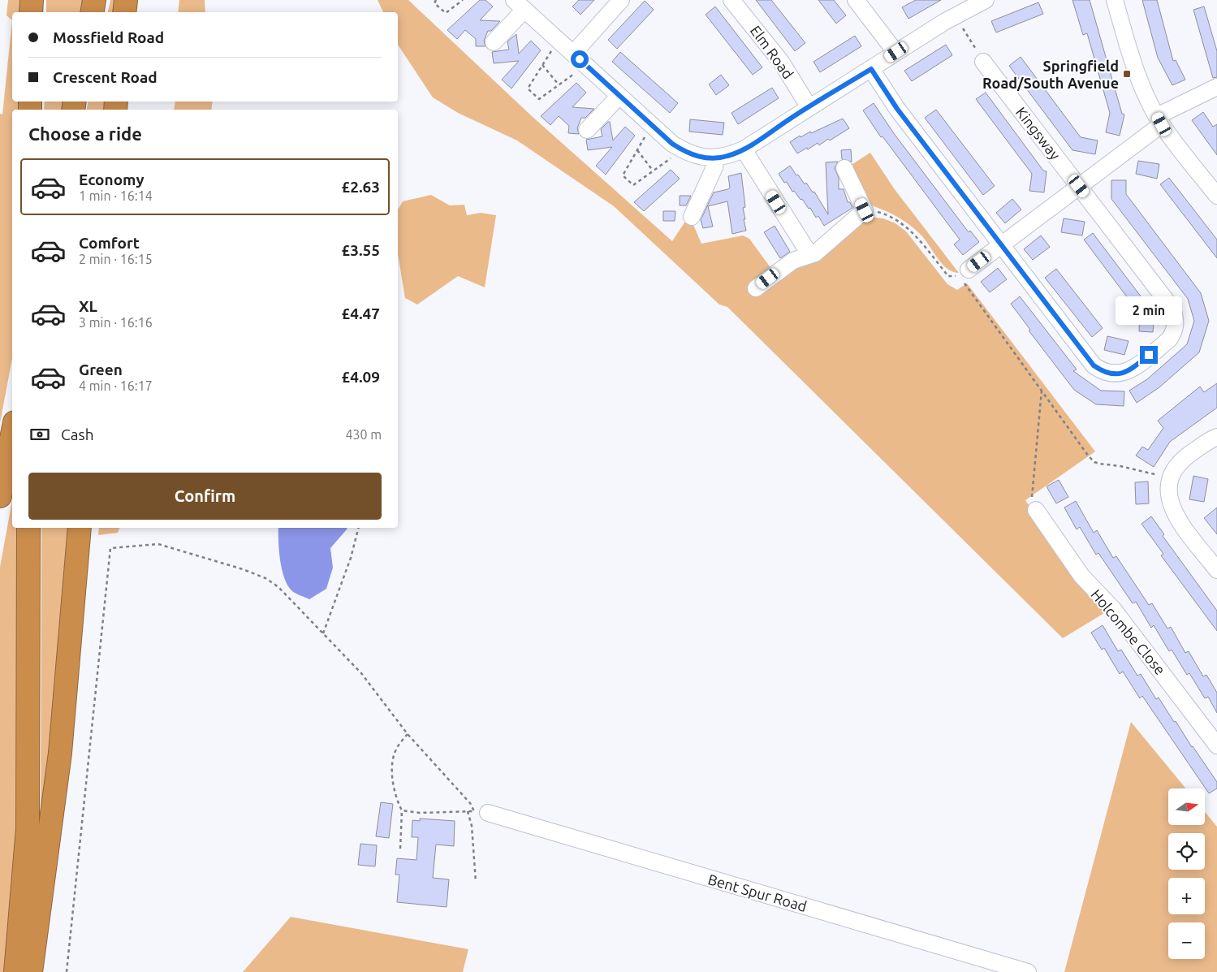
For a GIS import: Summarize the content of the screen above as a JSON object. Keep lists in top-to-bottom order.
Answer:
{
  "streets": {
    "street": [
      "Elm Road",
      "Kingsway",
      "Holcombe Close",
      "Bent Spur Road"
    ]
  },
  "places": {
    "transit": ["Springfield Road/South Avenue"]
  },
  "north": "right",
  "page": {
    "banner": ["Mossfield Road", "Crescent Road"],
    "heading": "Choose a ride",
    "list": [
      {
        "name": "Economy",
        "note": "1 min · 16:14",
        "value": "£2.63"
      },
      {
        "name": "Comfort",
        "note": "2 min · 16:15",
        "value": "£3.55"
      },
      {
        "name": "XL",
        "note": "3 min · 16:16",
        "value": "£4.47"
      },
      {
        "name": "Green",
        "note": "4 min · 16:17",
        "value": "£4.09"
      }
    ],
    "bubble": "2 min",
    "pay": ["Cash", "430 m"],
    "buttons": "Confirm",
    "map_buttons": ["+", "−"]
  }
}
